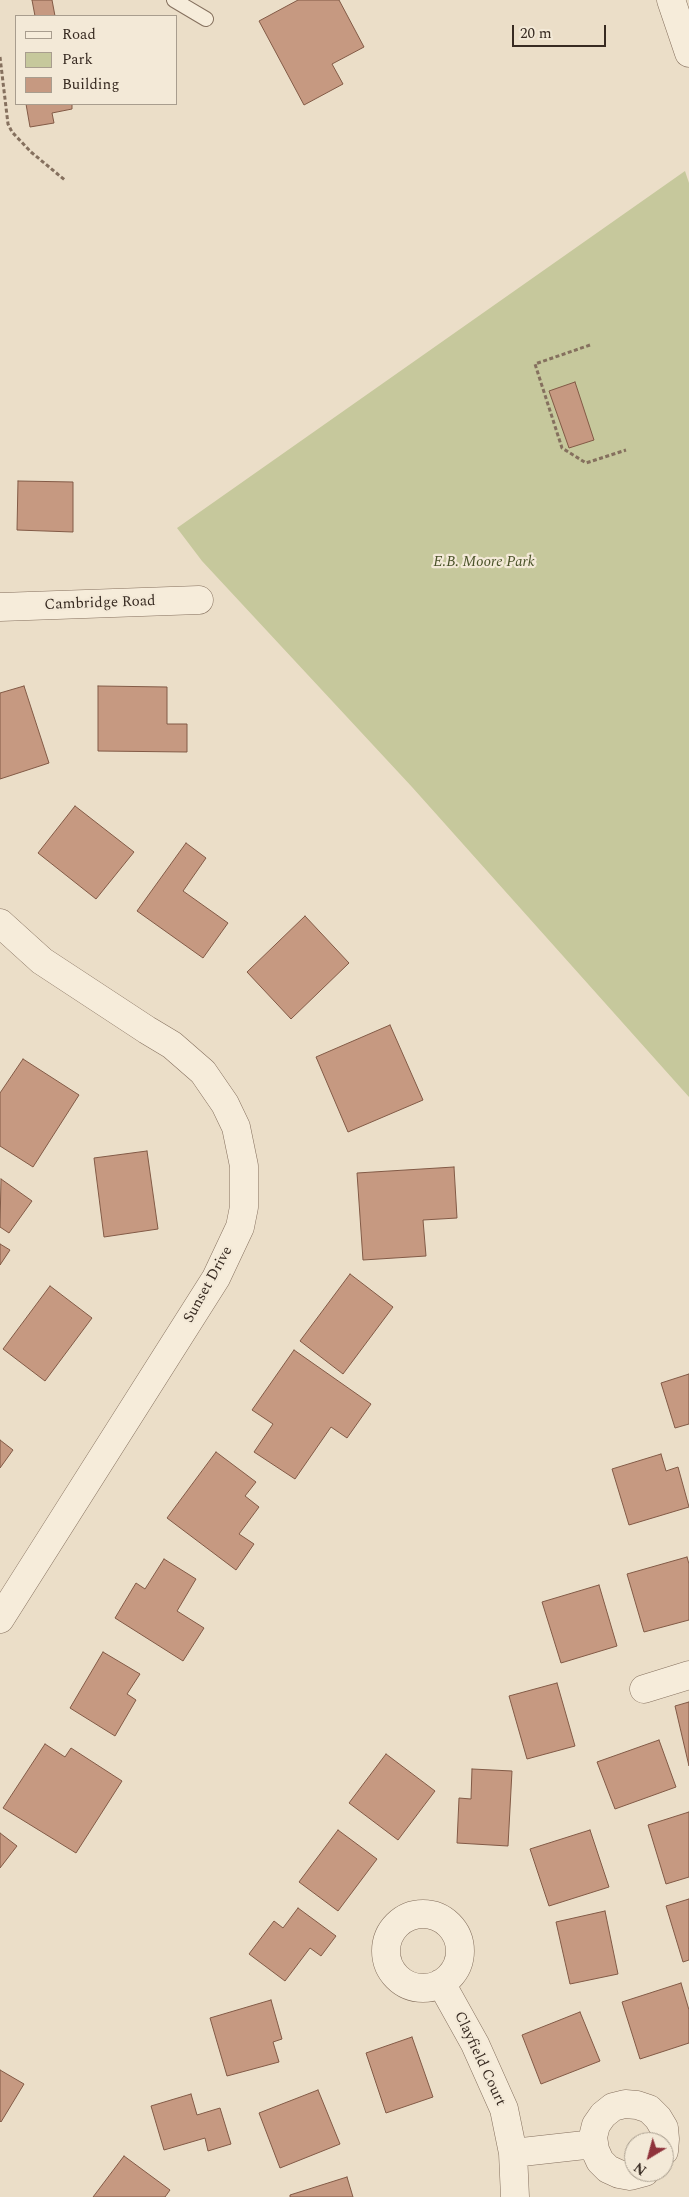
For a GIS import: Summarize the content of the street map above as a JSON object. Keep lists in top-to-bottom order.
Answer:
{
  "streets": {
    "street": ["Cambridge Road", "Sunset Drive", "Clayfield Court"]
  },
  "parks": ["E.B. Moore Park"],
  "legend": ["Road", "Park", "Building"],
  "scale_bar": "20 m",
  "north": "bottom left"
}
